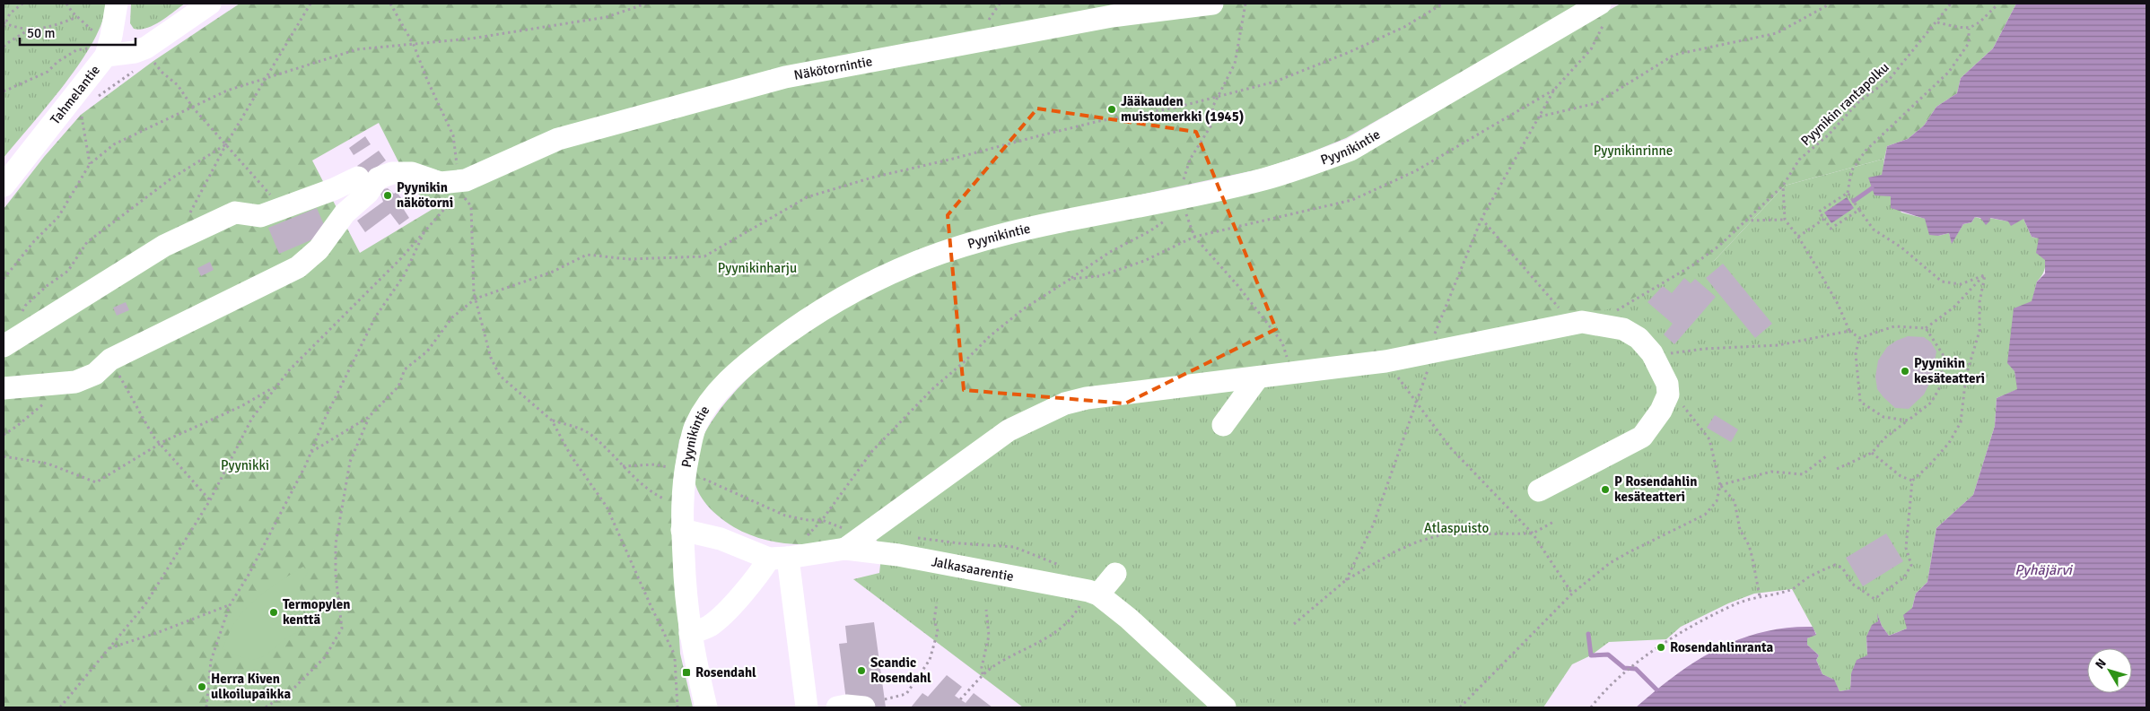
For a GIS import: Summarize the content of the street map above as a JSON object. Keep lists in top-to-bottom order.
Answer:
{
  "streets": {
    "street": [
      "Näkötornintie",
      "Tahmelantie",
      "Pyynikintie",
      "Jalkasaarentie"
    ],
    "path": ["Pyynikin rantapolku"]
  },
  "crossings": [
    ["Pyynikintie", "Jalkasaarentie"]
  ],
  "water": ["Pyhäjärvi"],
  "parks": [
    "Pyynikinrinne",
    "Pyynikinharju",
    "Pyynikki",
    "Atlaspuisto"
  ],
  "places": {
    "other": [
      "Jääkauden muistomerkki (1945)",
      "Pyynikin näkötorni",
      "Pyynikin kesäteatteri",
      "P Rosendahlin kesäteatteri",
      "Termopylen kenttä",
      "Rosendahlinranta",
      "Scandic Rosendahl",
      "Herra Kiven ulkoilupaikka"
    ],
    "transit": ["Rosendahl"]
  },
  "scale_bar": "50 m",
  "north": "top left"
}
